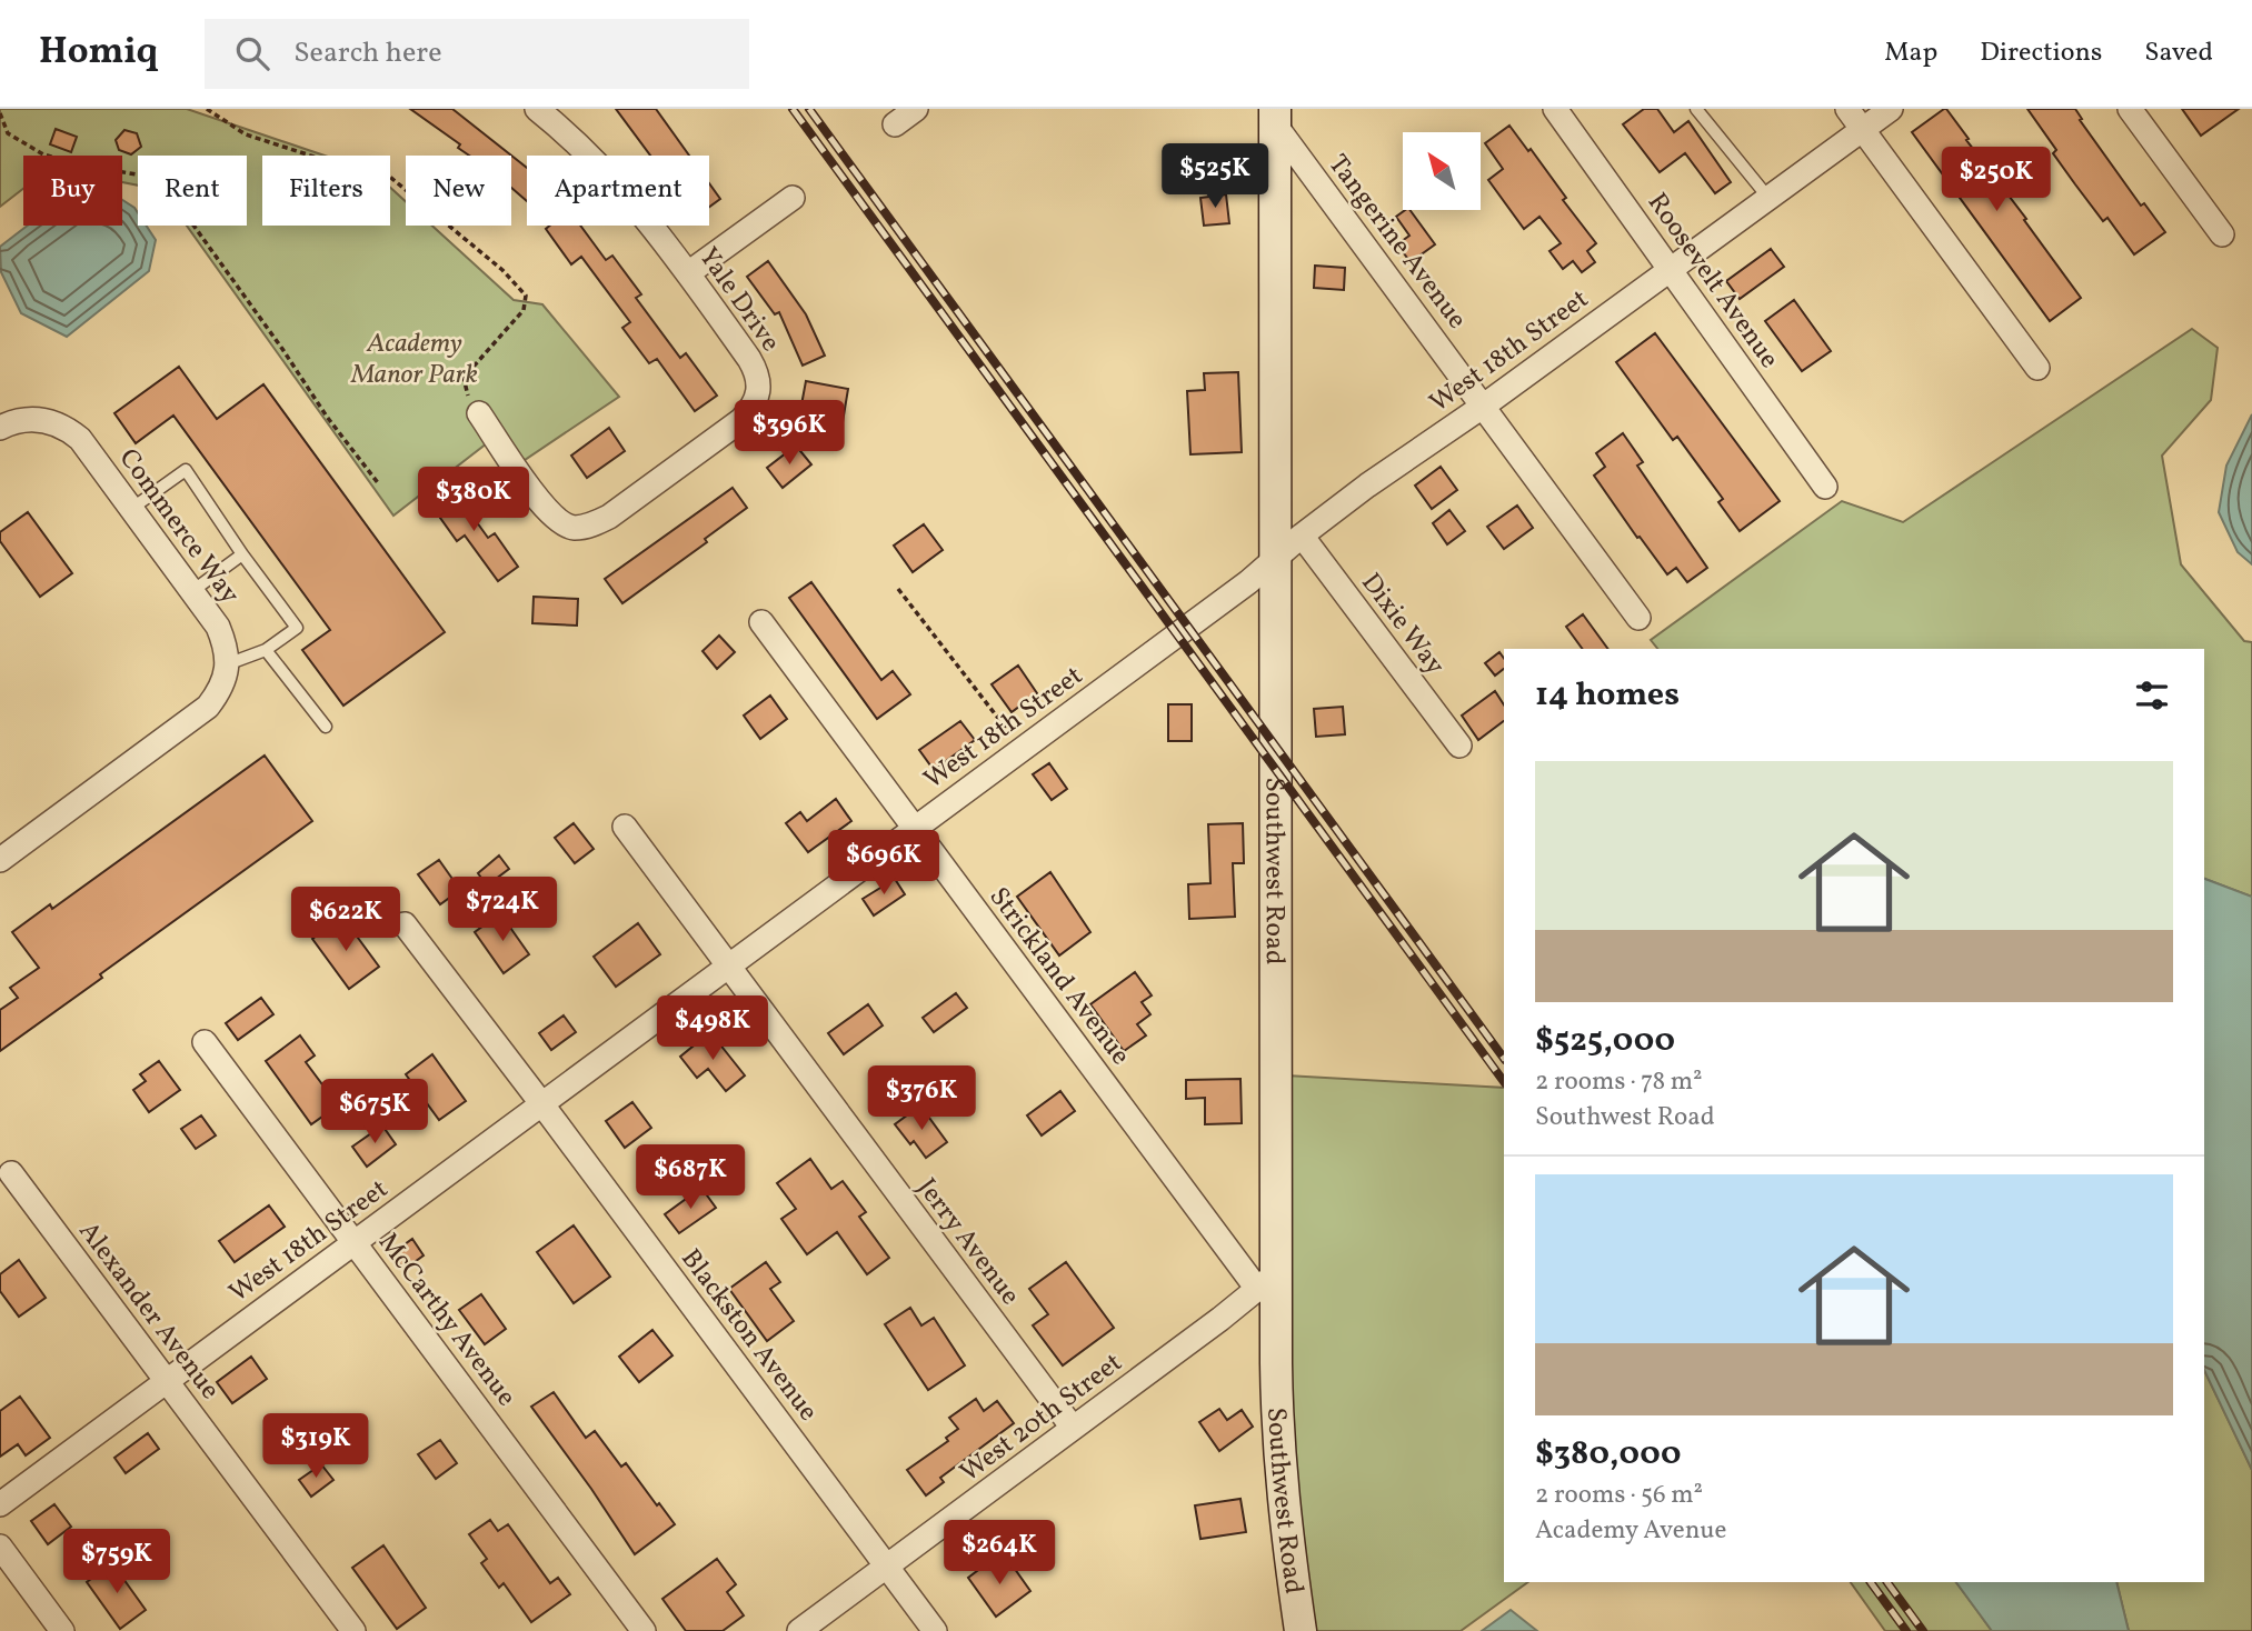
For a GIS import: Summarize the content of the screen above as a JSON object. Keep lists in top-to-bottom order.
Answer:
{
  "streets": {
    "street": [
      "Tangerine Avenue",
      "Roosevelt Avenue",
      "Yale Drive",
      "West 18th Street",
      "Commerce Way",
      "Dixie Way",
      "Southwest Road",
      "Strickland Avenue",
      "Jerry Avenue",
      "Alexander Avenue",
      "McCarthy Avenue",
      "Blackston Avenue",
      "West 20th Street"
    ]
  },
  "crossings": [
    ["Tangerine Avenue", "West 18th Street"],
    ["Tangerine Avenue", "Southwest Road"],
    ["Roosevelt Avenue", "West 18th Street"],
    ["West 18th Street", "Dixie Way"],
    ["West 18th Street", "Southwest Road"],
    ["West 18th Street", "Strickland Avenue"],
    ["West 18th Street", "Jerry Avenue"],
    ["West 18th Street", "Alexander Avenue"],
    ["West 18th Street", "McCarthy Avenue"],
    ["West 18th Street", "Blackston Avenue"],
    ["Southwest Road", "Strickland Avenue"],
    ["Southwest Road", "West 20th Street"],
    ["Strickland Avenue", "West 20th Street"],
    ["Jerry Avenue", "West 20th Street"],
    ["Blackston Avenue", "West 20th Street"]
  ],
  "parks": ["Academy Manor Park"],
  "north": "top left",
  "page": {
    "header": "Homiq",
    "search": "Search here",
    "nav": ["Map", "Directions", "Saved"],
    "price": [
      "$525K",
      "$250K",
      "$396K",
      "$380K",
      "$696K",
      "$724K",
      "$622K",
      "$498K",
      "$376K",
      "$675K",
      "$687K",
      "$319K",
      "$264K",
      "$759K"
    ],
    "chip": [
      "Buy",
      "Rent",
      "Filters",
      "New",
      "Apartment"
    ],
    "heading": "14 homes",
    "list": [
      {
        "name": "$525,000",
        "note": "2 rooms · 78 m² · Southwest Road"
      },
      {
        "name": "$380,000",
        "note": "2 rooms · 56 m² · Academy Avenue"
      }
    ]
  }
}
